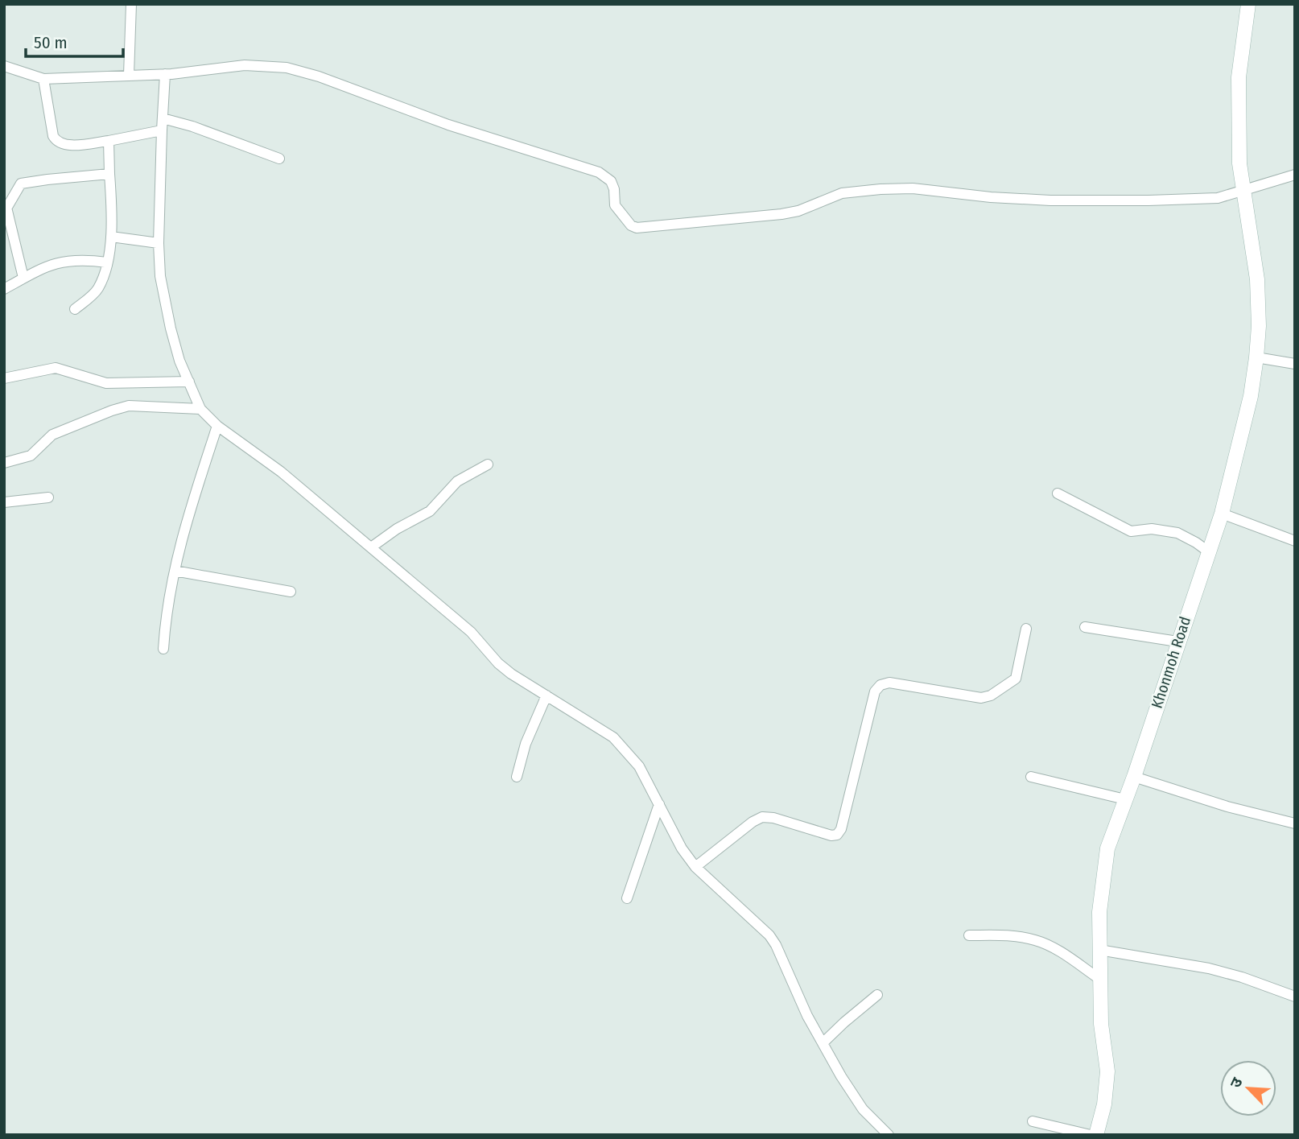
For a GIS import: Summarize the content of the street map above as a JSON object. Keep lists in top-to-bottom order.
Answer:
{
  "streets": {
    "main road": ["Khonmoh Road"]
  },
  "scale_bar": "50 m",
  "north": "top left"
}
